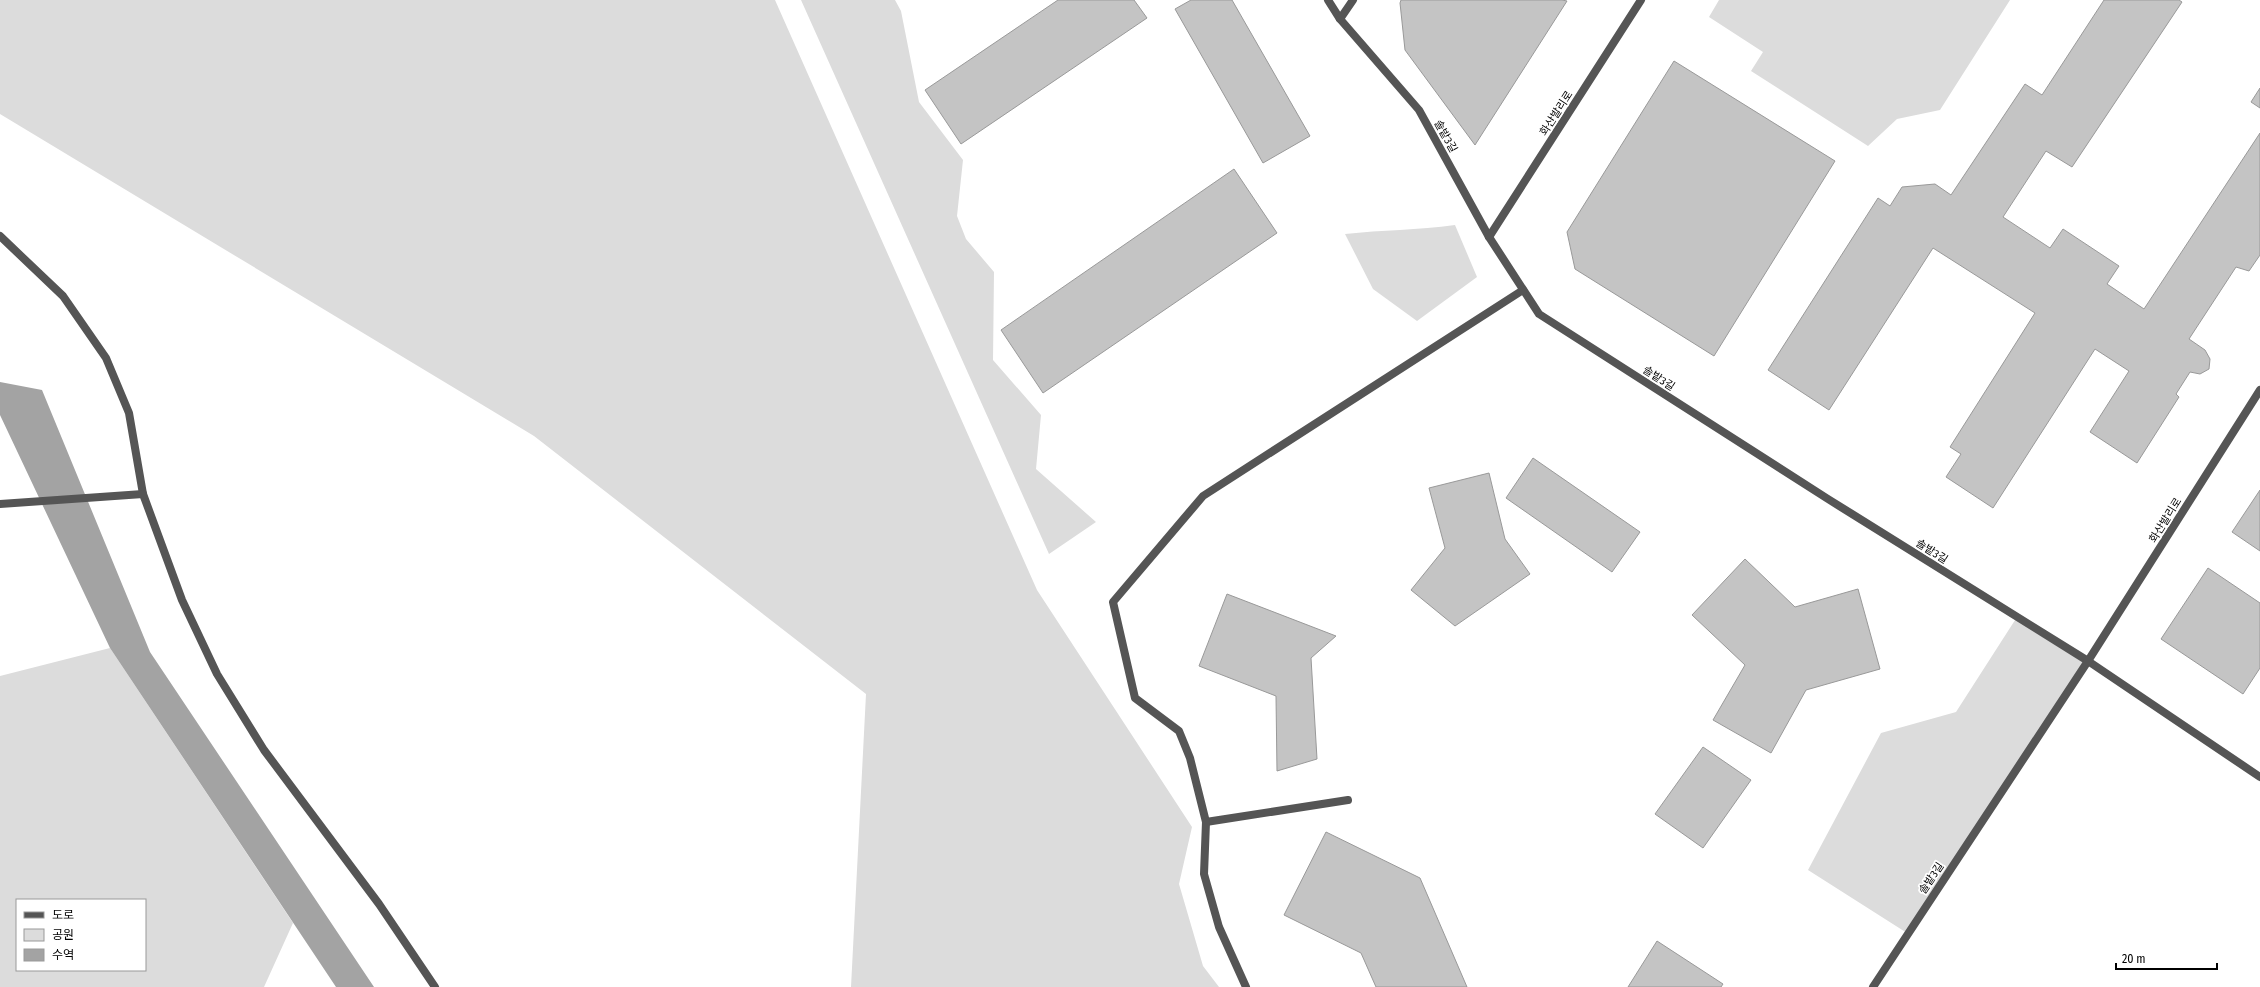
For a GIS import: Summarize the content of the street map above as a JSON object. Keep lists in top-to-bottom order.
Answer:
{
  "streets": {
    "street": ["화산발리로", "솔밭3길"]
  },
  "crossings": [
    ["화산발리로", "솔밭3길"]
  ],
  "legend": ["도로", "공원", "수역"],
  "scale_bar": "20 m"
}
